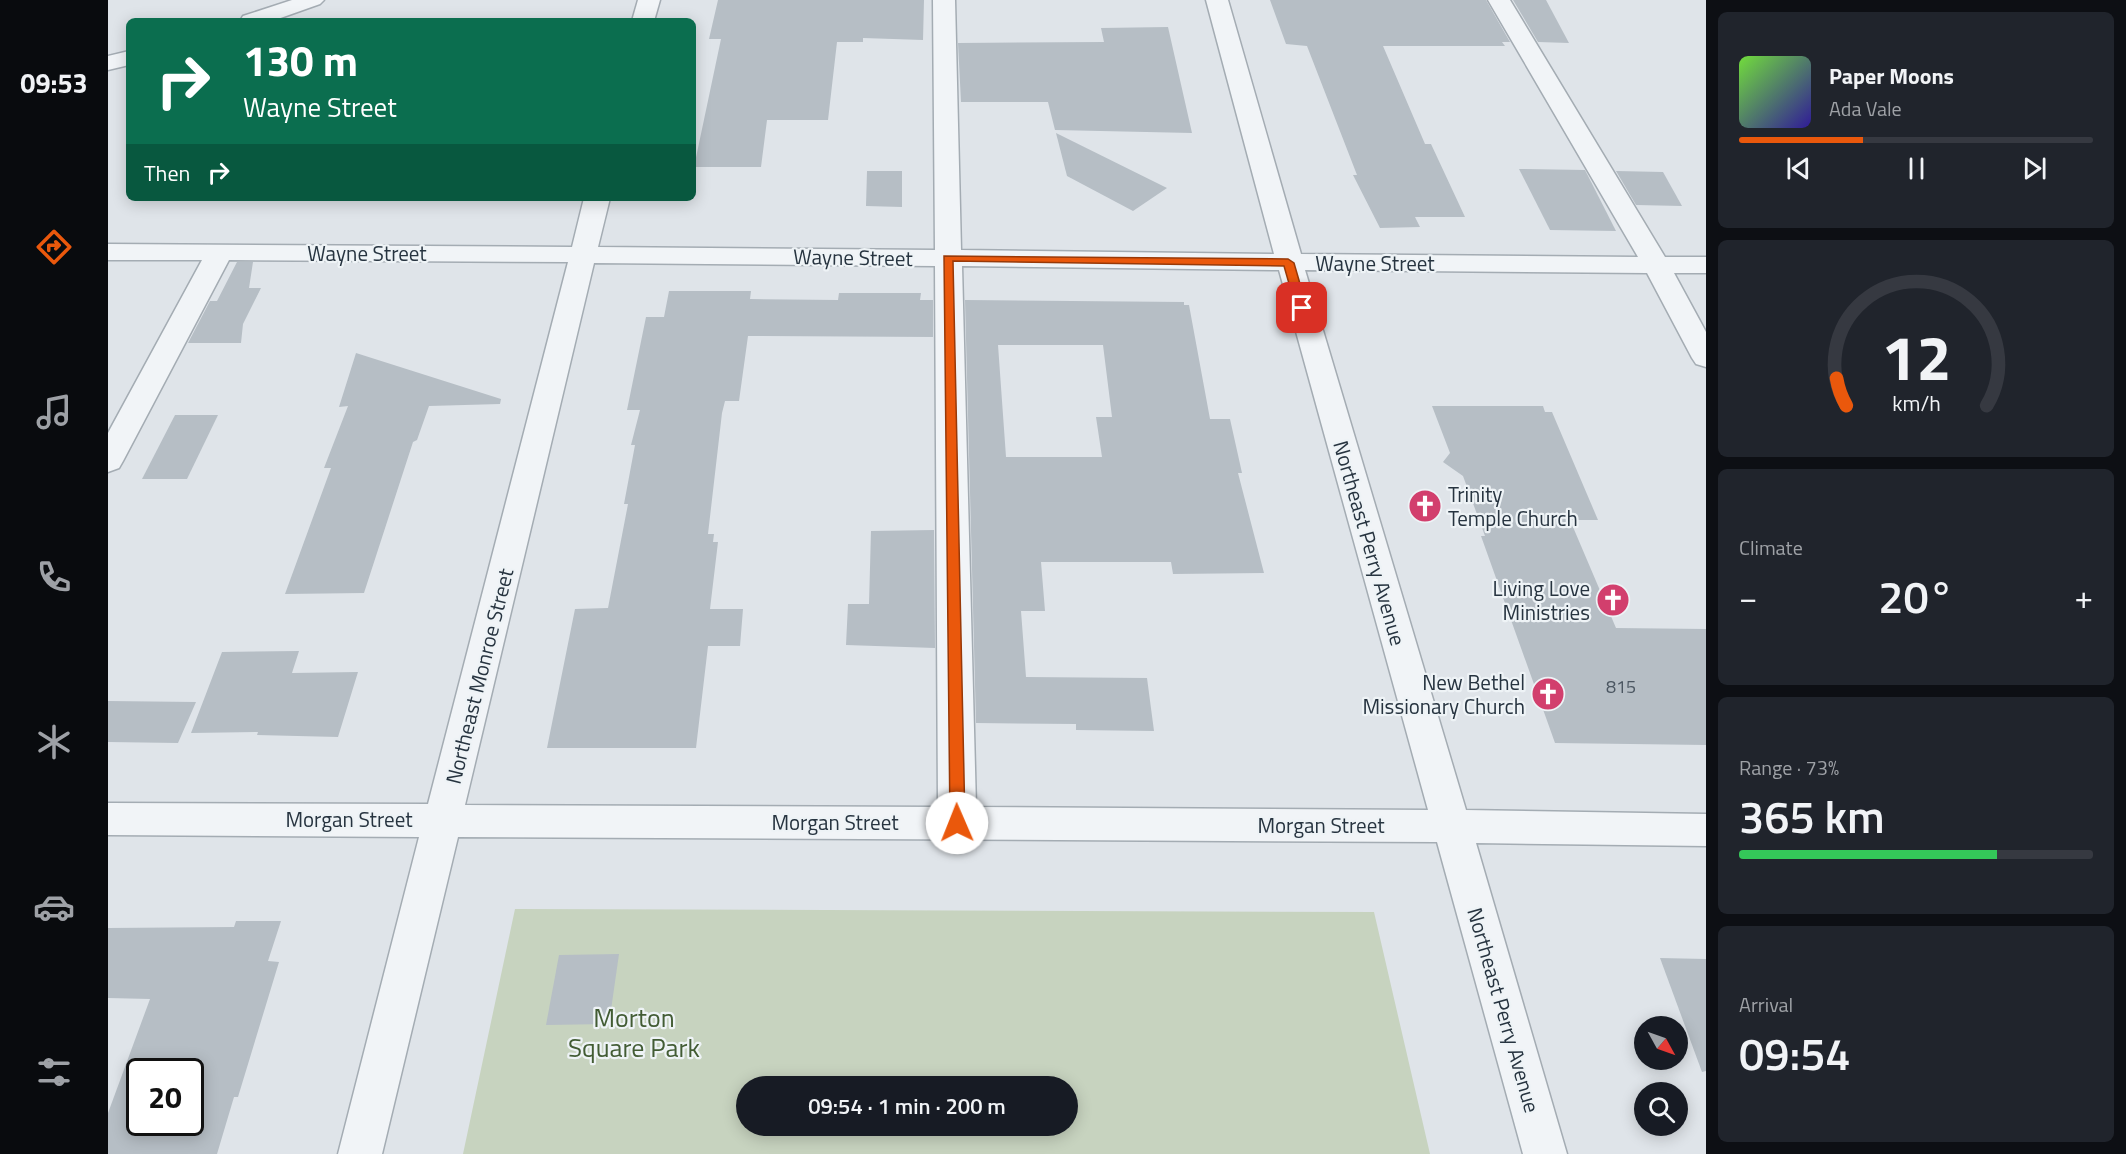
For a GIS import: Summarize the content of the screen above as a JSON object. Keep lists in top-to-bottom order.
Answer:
{
  "streets": {
    "street": [
      "Wayne Street",
      "Northeast Perry Avenue",
      "Northeast Monroe Street",
      "Morgan Street"
    ]
  },
  "crossings": [
    ["Wayne Street", "Northeast Perry Avenue"],
    ["Wayne Street", "Northeast Monroe Street"],
    ["Northeast Perry Avenue", "Morgan Street"],
    ["Northeast Monroe Street", "Morgan Street"]
  ],
  "parks": ["Morton Square Park"],
  "places": {
    "church": ["Trinity Temple Church", "Living Love Ministries", "New Bethel Missionary Church"]
  },
  "house_numbers": ["815"],
  "north": "bottom right",
  "page": {
    "tabs": "09:53",
    "turn": ["130 m", "Wayne Street"],
    "song": ["Paper Moons", "Ada Vale"],
    "then": "Then",
    "tile": [
      "Climate",
      ["Range · 73%", "365 km"],
      ["Arrival", "09:54"]
    ],
    "heat": ["−", "20°", "+"],
    "limit": "20",
    "trip": "09:54 · 1 min · 200 m",
    "gauge": ["12", "km/h"]
  }
}
